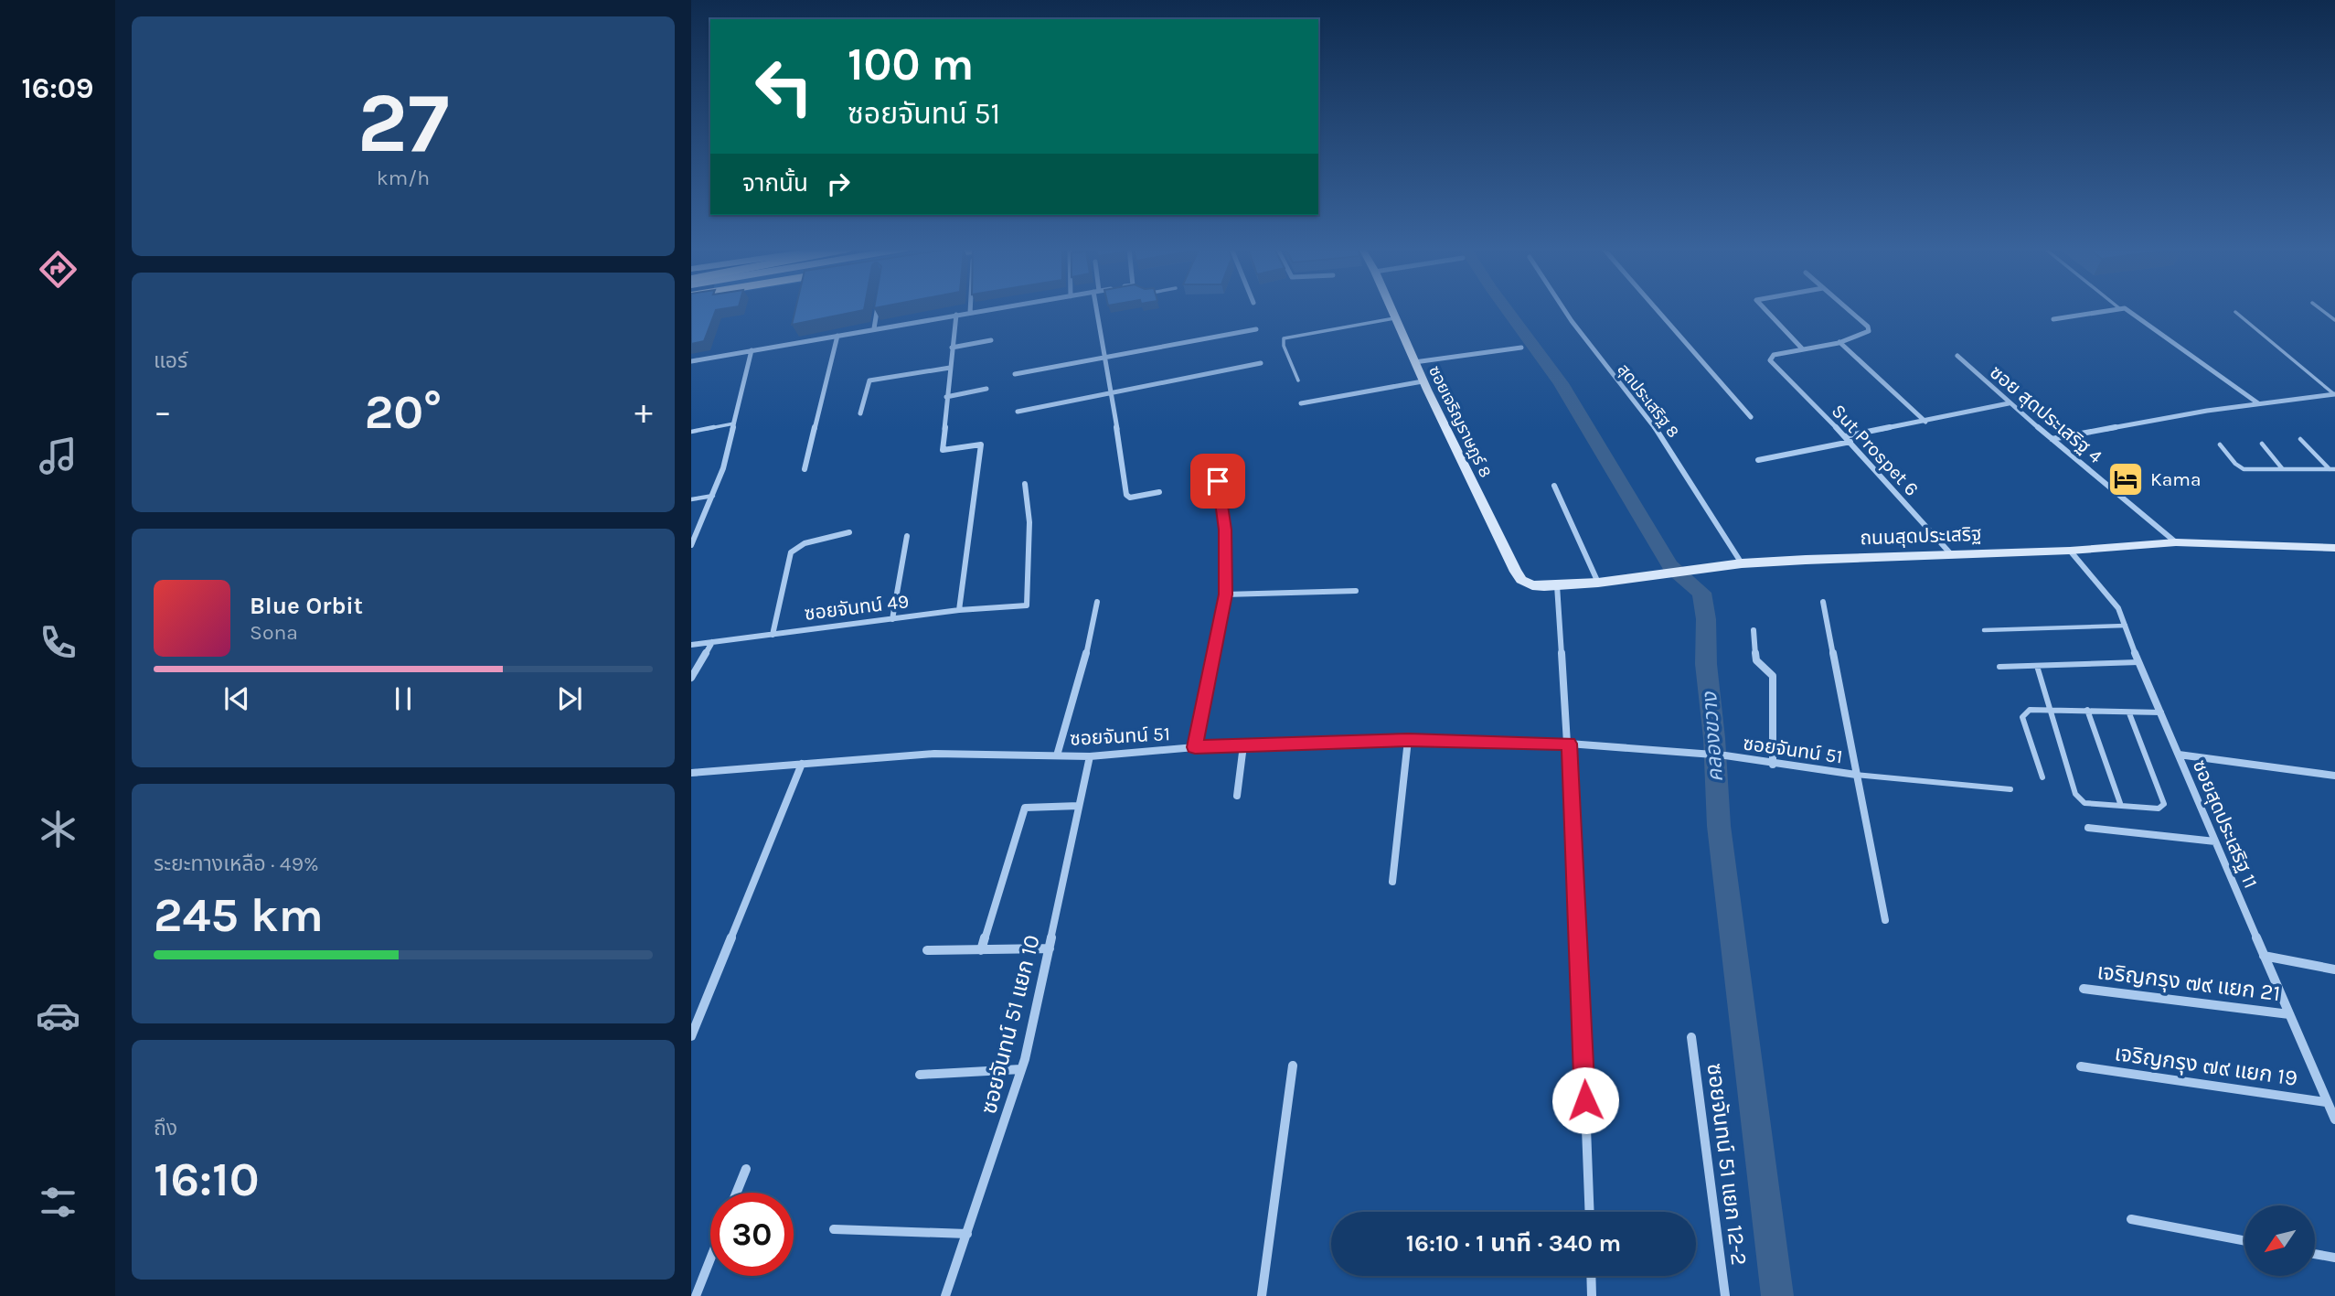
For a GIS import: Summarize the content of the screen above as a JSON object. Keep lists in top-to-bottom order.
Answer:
{
  "streets": {
    "street": [
      "สุดประเสริฐ 8",
      "ซอย สุดประเสริฐ 4",
      "ซอยเจริญราษฎร์ 8",
      "Sut Prospet 6",
      "ถนนสุดประเสริฐ",
      "ซอยจันทน์ 49",
      "ซอยจันทน์ 51",
      "ซอยสุดประเสริฐ 11",
      "เจริญกรุง ๗๙ แยก 21",
      "ซอยจันทน์ 51 แยก 10",
      "เจริญกรุง ๗๙ แยก 19",
      "ซอยจันทน์ 51 แยก 12-2"
    ]
  },
  "crossings": [
    ["สุดประเสริฐ 8", "ถนนสุดประเสริฐ"],
    ["ซอย สุดประเสริฐ 4", "ถนนสุดประเสริฐ"],
    ["ซอยเจริญราษฎร์ 8", "ถนนสุดประเสริฐ"],
    ["Sut Prospet 6", "ถนนสุดประเสริฐ"],
    ["ถนนสุดประเสริฐ", "ซอยสุดประเสริฐ 11"],
    ["ซอยจันทน์ 51", "ซอยจันทน์ 51 แยก 10"],
    ["ซอยสุดประเสริฐ 11", "เจริญกรุง ๗๙ แยก 21"],
    ["ซอยสุดประเสริฐ 11", "เจริญกรุง ๗๙ แยก 19"]
  ],
  "water": ["คลองขวาง"],
  "places": {
    "hotel": ["Kama"]
  },
  "north": "bottom left",
  "page": {
    "tabs": "16:09",
    "tile": [
      ["27", "km/h"],
      "แอร์",
      ["ระยะทางเหลือ · 49%", "245 km"],
      ["ถึง", "16:10"]
    ],
    "turn": ["100 m", "ซอยจันทน์ 51"],
    "then": "จากนั้น",
    "heat": ["−", "20°", "+"],
    "song": ["Blue Orbit", "Sona"],
    "limit": "30",
    "trip": "16:10 · 1 นาที · 340 m"
  }
}
